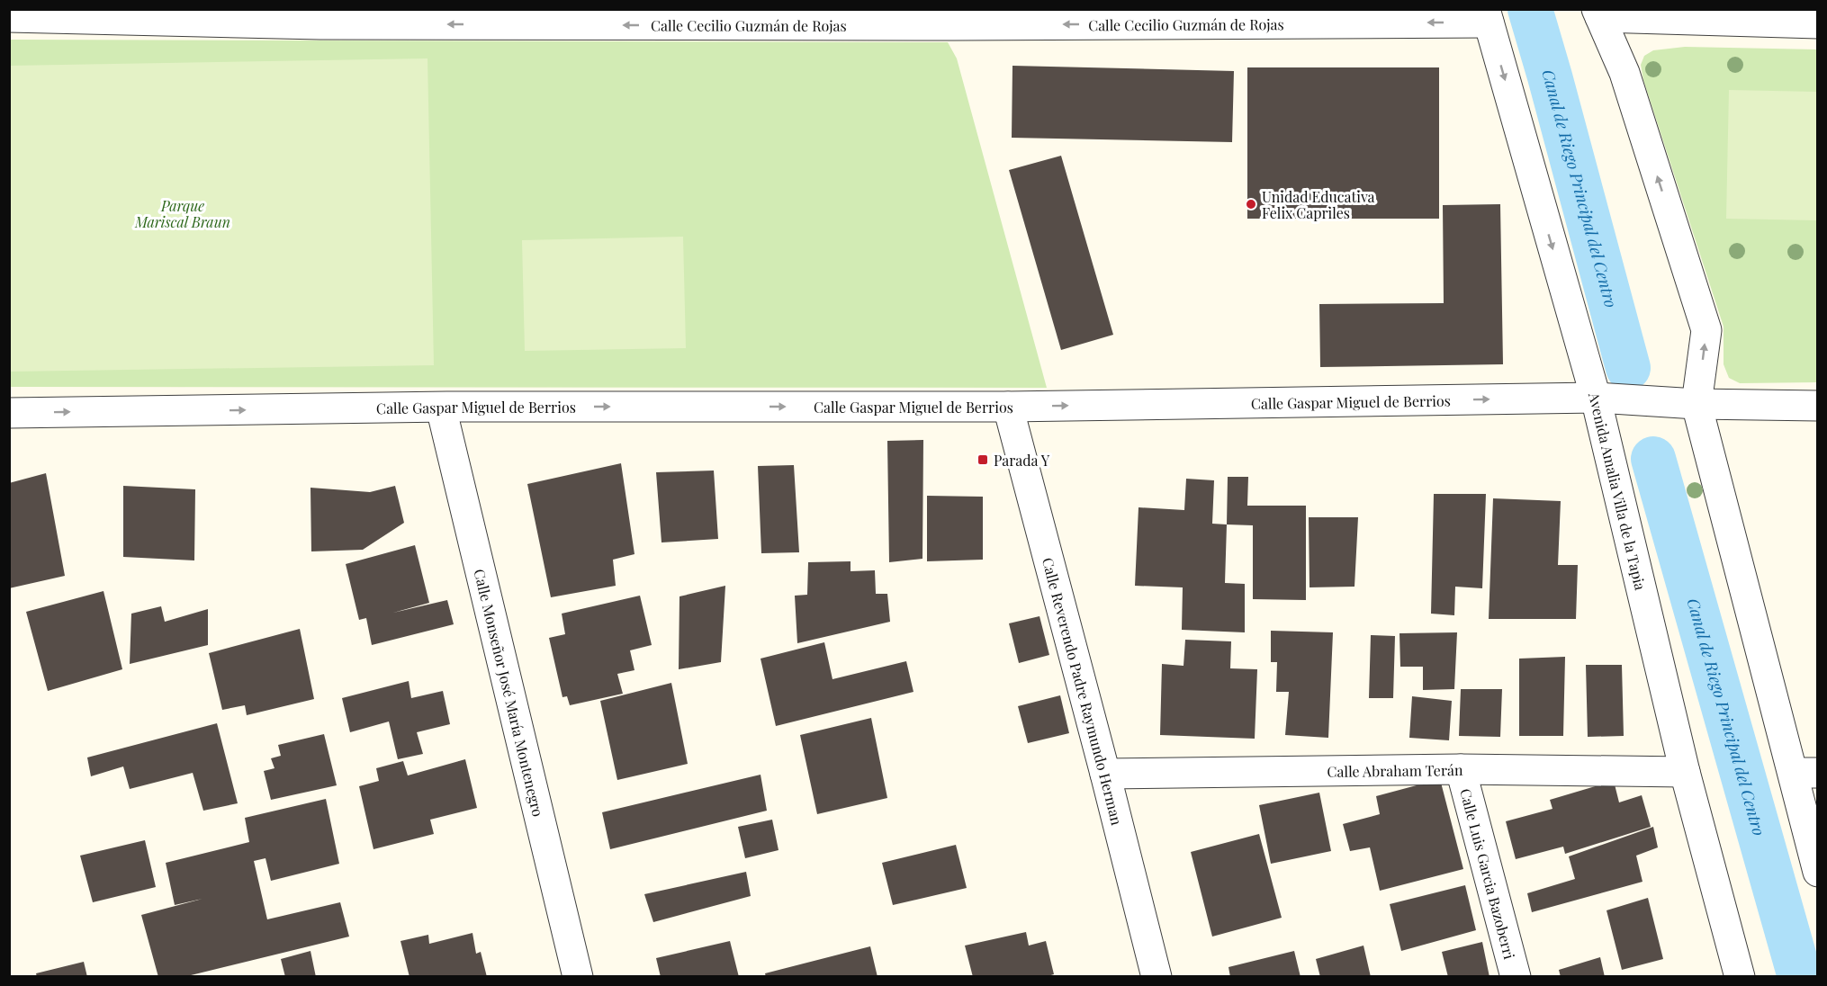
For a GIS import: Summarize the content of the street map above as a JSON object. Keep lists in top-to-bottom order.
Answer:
{
  "streets": {
    "street": [
      "Calle Cecilio Guzmán de Rojas",
      "Calle Gaspar Miguel de Berrios",
      "Avenida Amalia Villa de la Tapia",
      "Calle Monseñor José María Montenegro",
      "Calle Reverendo Padre Raymundo Herman",
      "Calle Abraham Terán",
      "Calle Luis Garcia Bazoberri"
    ]
  },
  "crossings": [
    ["Calle Cecilio Guzmán de Rojas", "Avenida Amalia Villa de la Tapia"],
    ["Calle Gaspar Miguel de Berrios", "Avenida Amalia Villa de la Tapia"],
    ["Calle Gaspar Miguel de Berrios", "Calle Monseñor José María Montenegro"],
    ["Calle Gaspar Miguel de Berrios", "Calle Reverendo Padre Raymundo Herman"],
    ["Avenida Amalia Villa de la Tapia", "Calle Abraham Terán"],
    ["Calle Reverendo Padre Raymundo Herman", "Calle Abraham Terán"],
    ["Calle Abraham Terán", "Calle Luis Garcia Bazoberri"]
  ],
  "one_way": ["Calle Cecilio Guzmán de Rojas", "Calle Gaspar Miguel de Berrios"],
  "water": ["Canal de Riego Principal del Centro"],
  "parks": ["Parque Mariscal Braun"],
  "places": {
    "other": ["Unidad Educativa Felix Capriles"],
    "transit": ["Parada Y"]
  }
}
